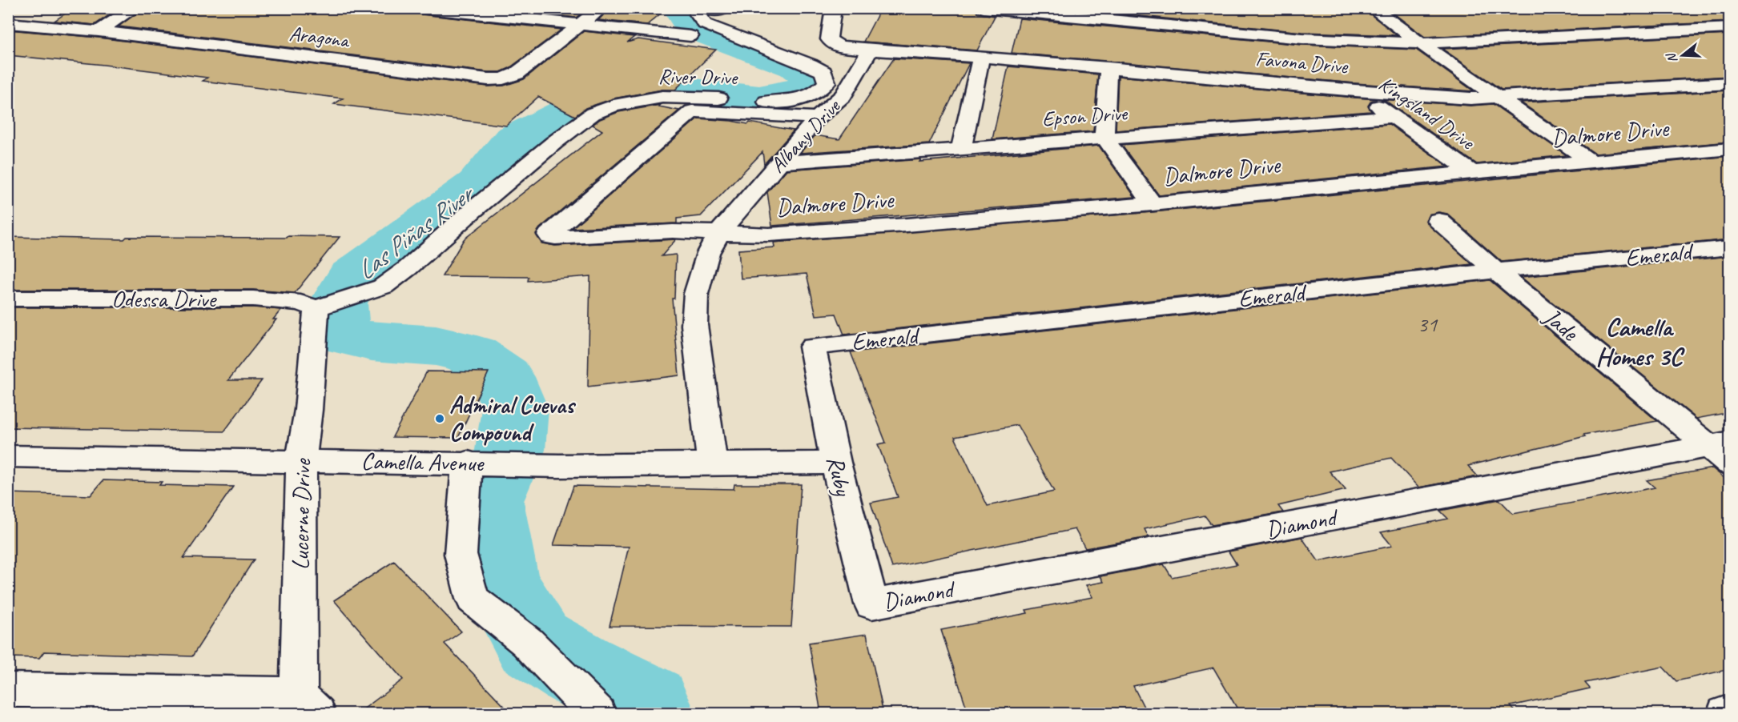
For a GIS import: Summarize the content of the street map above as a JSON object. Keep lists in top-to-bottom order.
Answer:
{
  "streets": {
    "street": [
      "Aragona",
      "Favona Drive",
      "River Drive",
      "Kingsland Drive",
      "Epson Drive",
      "Dalmore Drive",
      "Albany Drive",
      "Emerald",
      "Odessa Drive",
      "Jade",
      "Camella Avenue",
      "Ruby",
      "Lucerne Drive",
      "Diamond"
    ]
  },
  "crossings": [
    ["Favona Drive", "Kingsland Drive"],
    ["Favona Drive", "Albany Drive"],
    ["River Drive", "Odessa Drive"],
    ["River Drive", "Lucerne Drive"],
    ["Kingsland Drive", "Epson Drive"],
    ["Kingsland Drive", "Dalmore Drive"],
    ["Epson Drive", "Albany Drive"],
    ["Dalmore Drive", "Albany Drive"],
    ["Albany Drive", "Camella Avenue"],
    ["Emerald", "Jade"],
    ["Emerald", "Ruby"],
    ["Odessa Drive", "Lucerne Drive"],
    ["Jade", "Diamond"],
    ["Camella Avenue", "Ruby"],
    ["Camella Avenue", "Lucerne Drive"],
    ["Ruby", "Diamond"]
  ],
  "districts": ["Camella Homes 3C"],
  "water": ["Las Piñas River"],
  "places": ["Admiral Cuevas Compound"],
  "house_numbers": ["31"],
  "north": "left"
}
